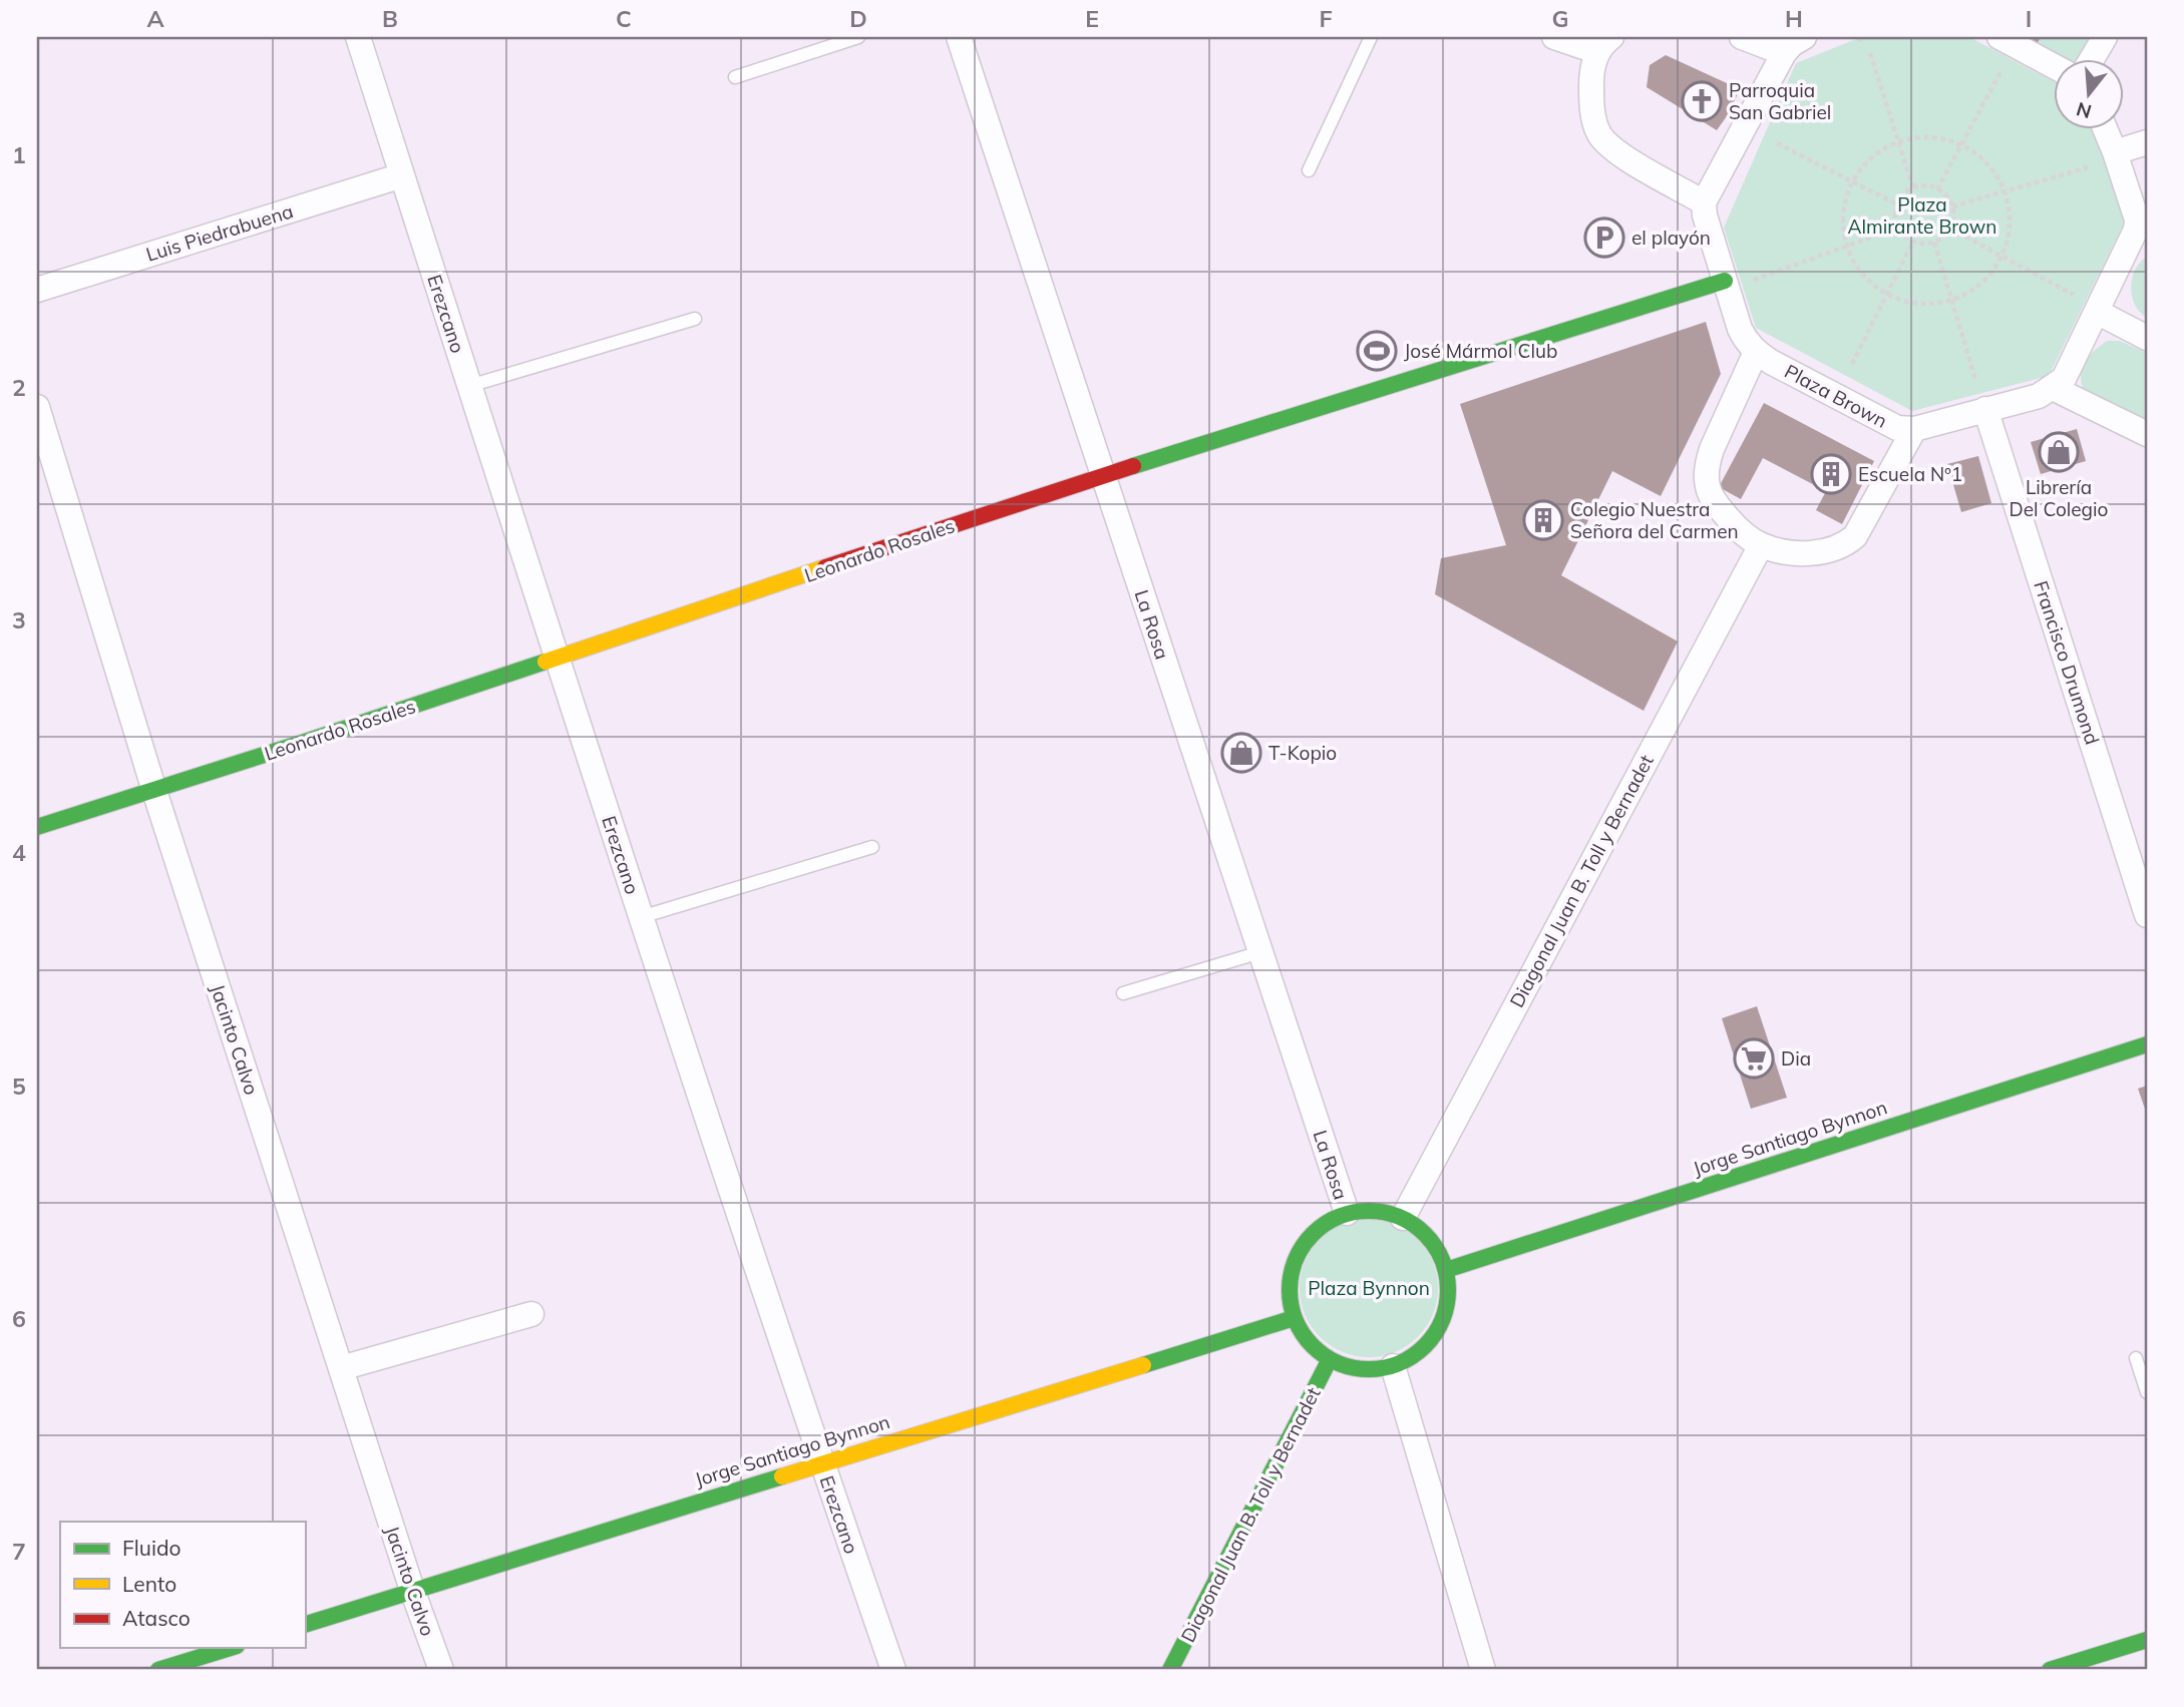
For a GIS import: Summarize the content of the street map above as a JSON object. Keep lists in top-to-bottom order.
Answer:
{
  "streets": {
    "street": [
      "Luis Piedrabuena",
      "Erezcano",
      "Plaza Brown",
      "Leonardo Rosales",
      "La Rosa",
      "Francisco Drumond",
      "Diagonal Juan B. Toll y Bernadet",
      "Jacinto Calvo",
      "Jorge Santiago Bynnon"
    ]
  },
  "crossings": [
    ["Luis Piedrabuena", "Erezcano"],
    ["Erezcano", "Leonardo Rosales"],
    ["Erezcano", "Jorge Santiago Bynnon"],
    ["Plaza Brown", "Leonardo Rosales"],
    ["Plaza Brown", "Francisco Drumond"],
    ["Leonardo Rosales", "La Rosa"],
    ["Leonardo Rosales", "Jacinto Calvo"],
    ["La Rosa", "Diagonal Juan B. Toll y Bernadet"],
    ["La Rosa", "Jorge Santiago Bynnon"],
    ["Diagonal Juan B. Toll y Bernadet", "Jorge Santiago Bynnon"],
    ["Jacinto Calvo", "Jorge Santiago Bynnon"]
  ],
  "parks": ["Plaza Almirante Brown", "Plaza Bynnon"],
  "places": {
    "church": ["Parroquia San Gabriel"],
    "parking": ["el playón"],
    "sports": ["José Mármol Club"],
    "shop": ["Librería Del Colegio", "T-Kopio"],
    "building": ["Escuela Nº1", "Colegio Nuestra Señora del Carmen"],
    "supermarket": ["Dia"]
  },
  "legend": ["Fluido", "Lento", "Atasco"],
  "north": "bottom",
  "grid": {
    "columns": [
      "A",
      "B",
      "C",
      "D",
      "E",
      "F",
      "G",
      "H",
      "I"
    ],
    "rows": [
      "1",
      "2",
      "3",
      "4",
      "5",
      "6",
      "7"
    ]
  }
}
